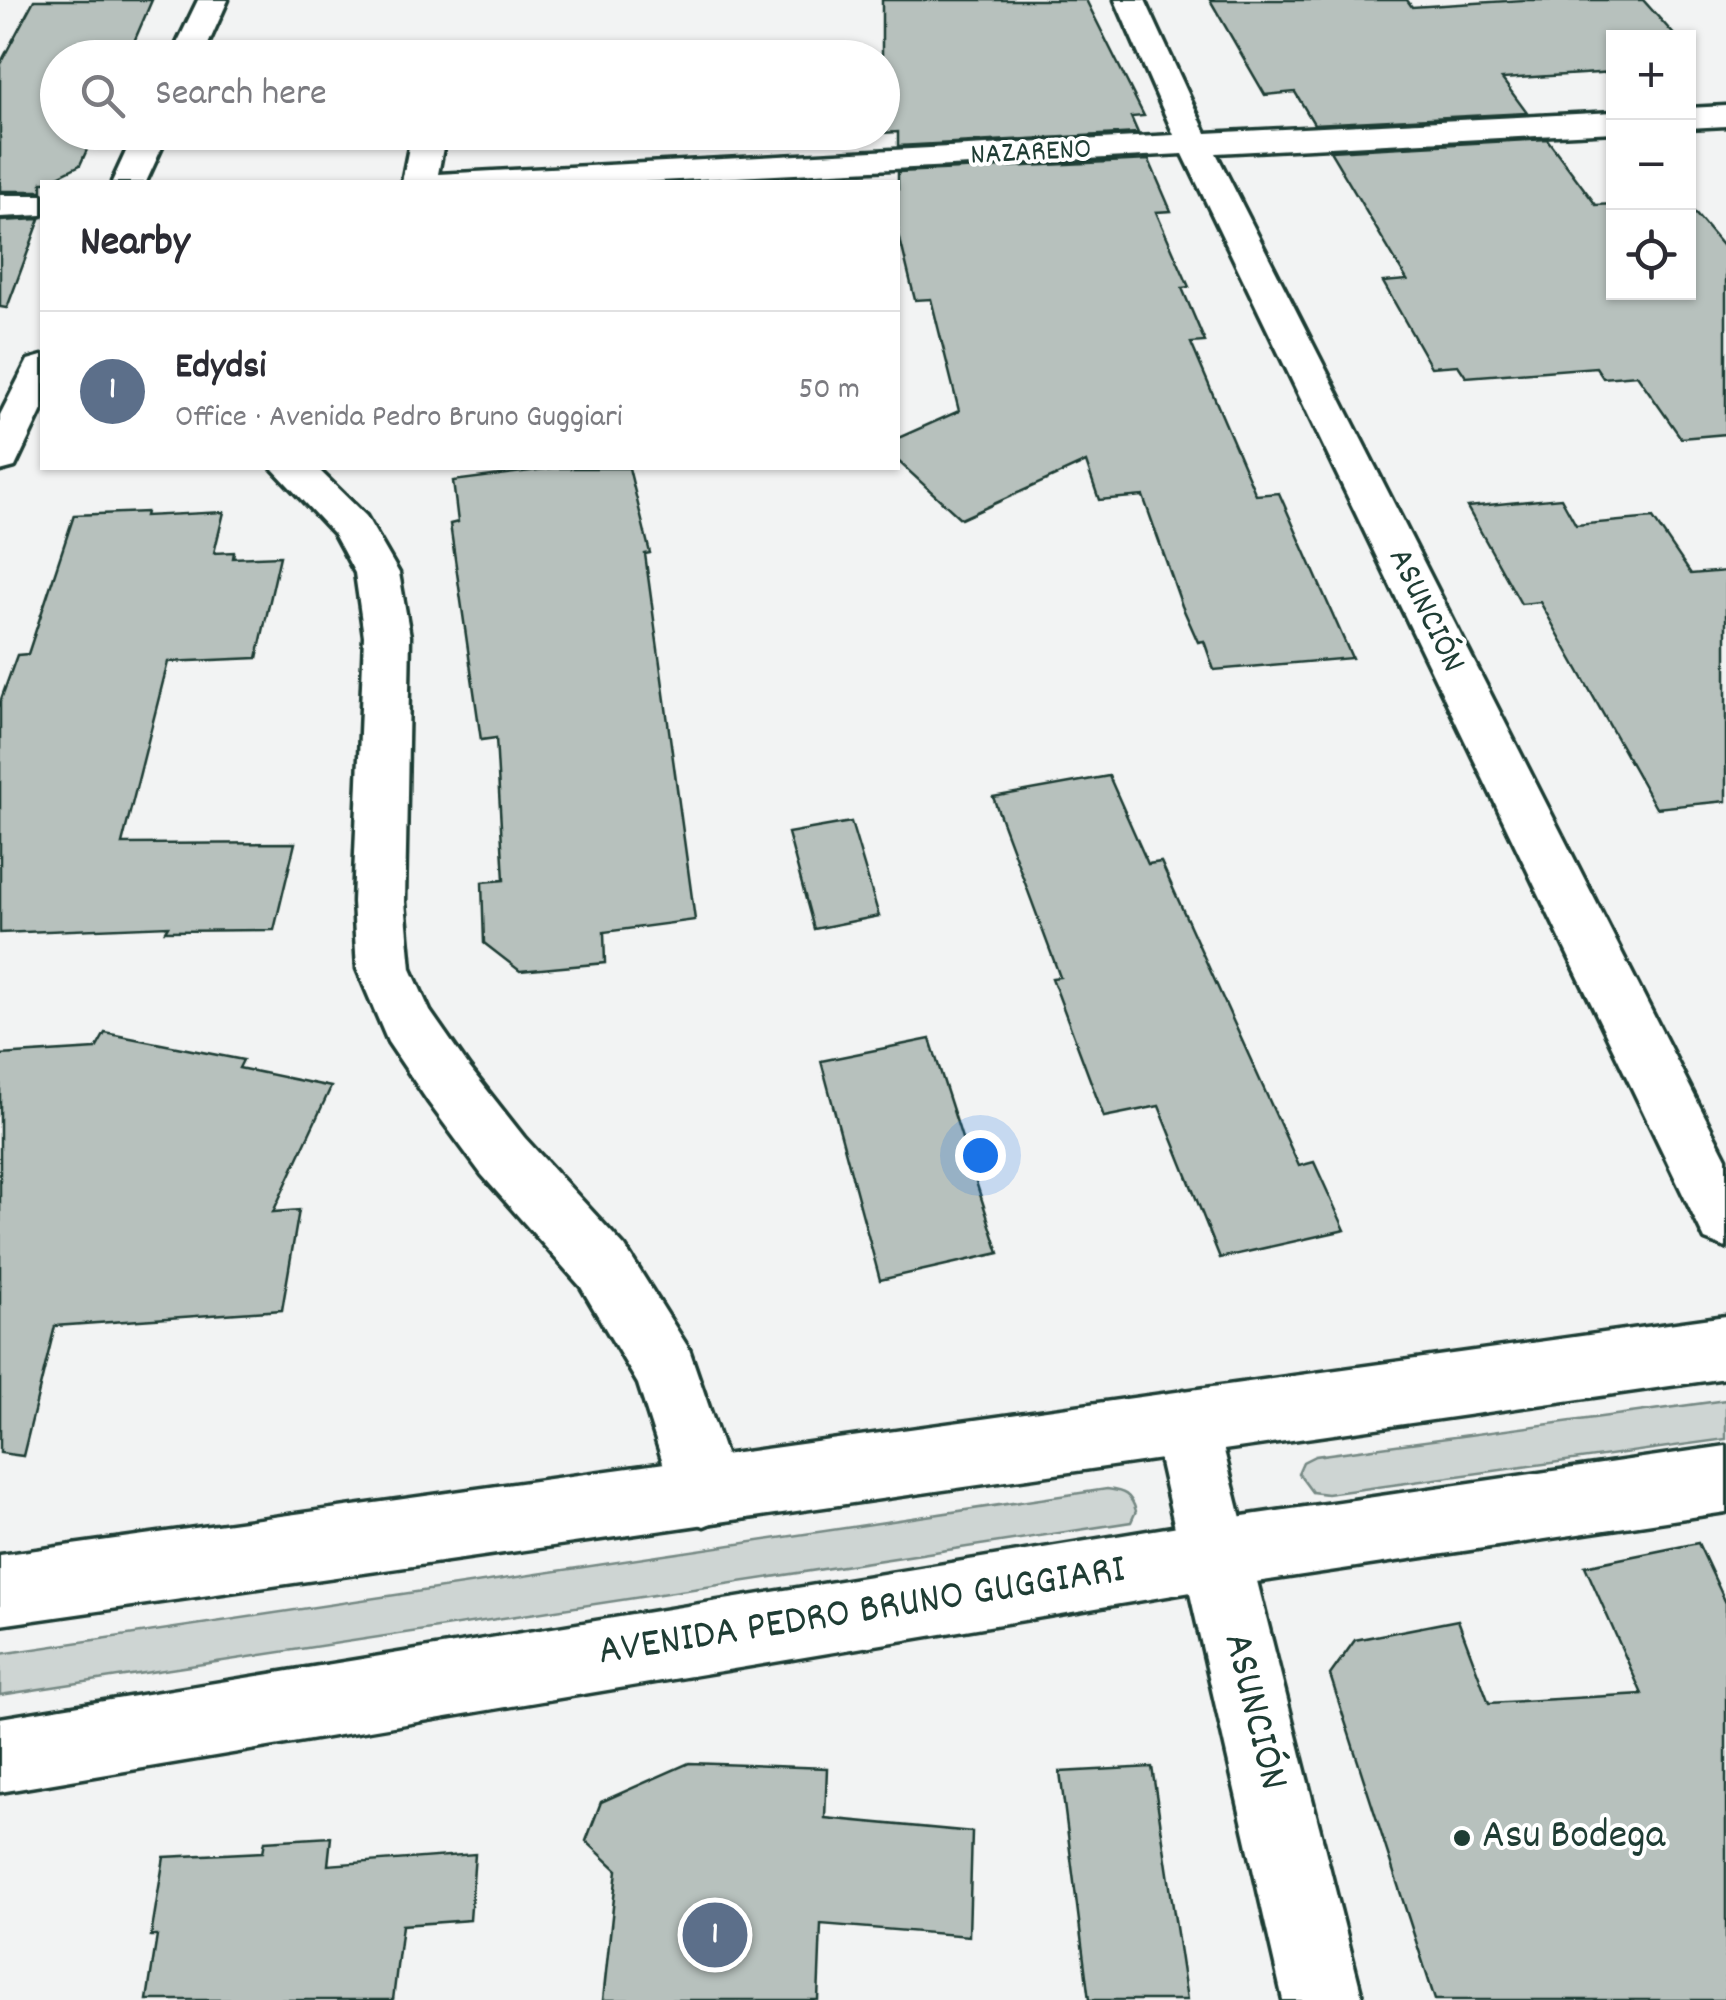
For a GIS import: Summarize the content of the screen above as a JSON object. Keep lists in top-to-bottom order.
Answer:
{
  "streets": {
    "street": ["NAZARENO", "ASUNCIÓN", "AVENIDA PEDRO BRUNO GUGGIARI"]
  },
  "crossings": [
    ["NAZARENO", "ASUNCIÓN"],
    ["ASUNCIÓN", "AVENIDA PEDRO BRUNO GUGGIARI"]
  ],
  "places": ["Asu Bodega"],
  "page": {
    "map_buttons": ["+", "−"],
    "search": "Search here",
    "heading": "Nearby",
    "list": [
      {
        "mark": "1",
        "name": "Edydsi",
        "note": "Office · Avenida Pedro Bruno Guggiari",
        "value": "50 m"
      }
    ],
    "pins": "1"
  }
}
